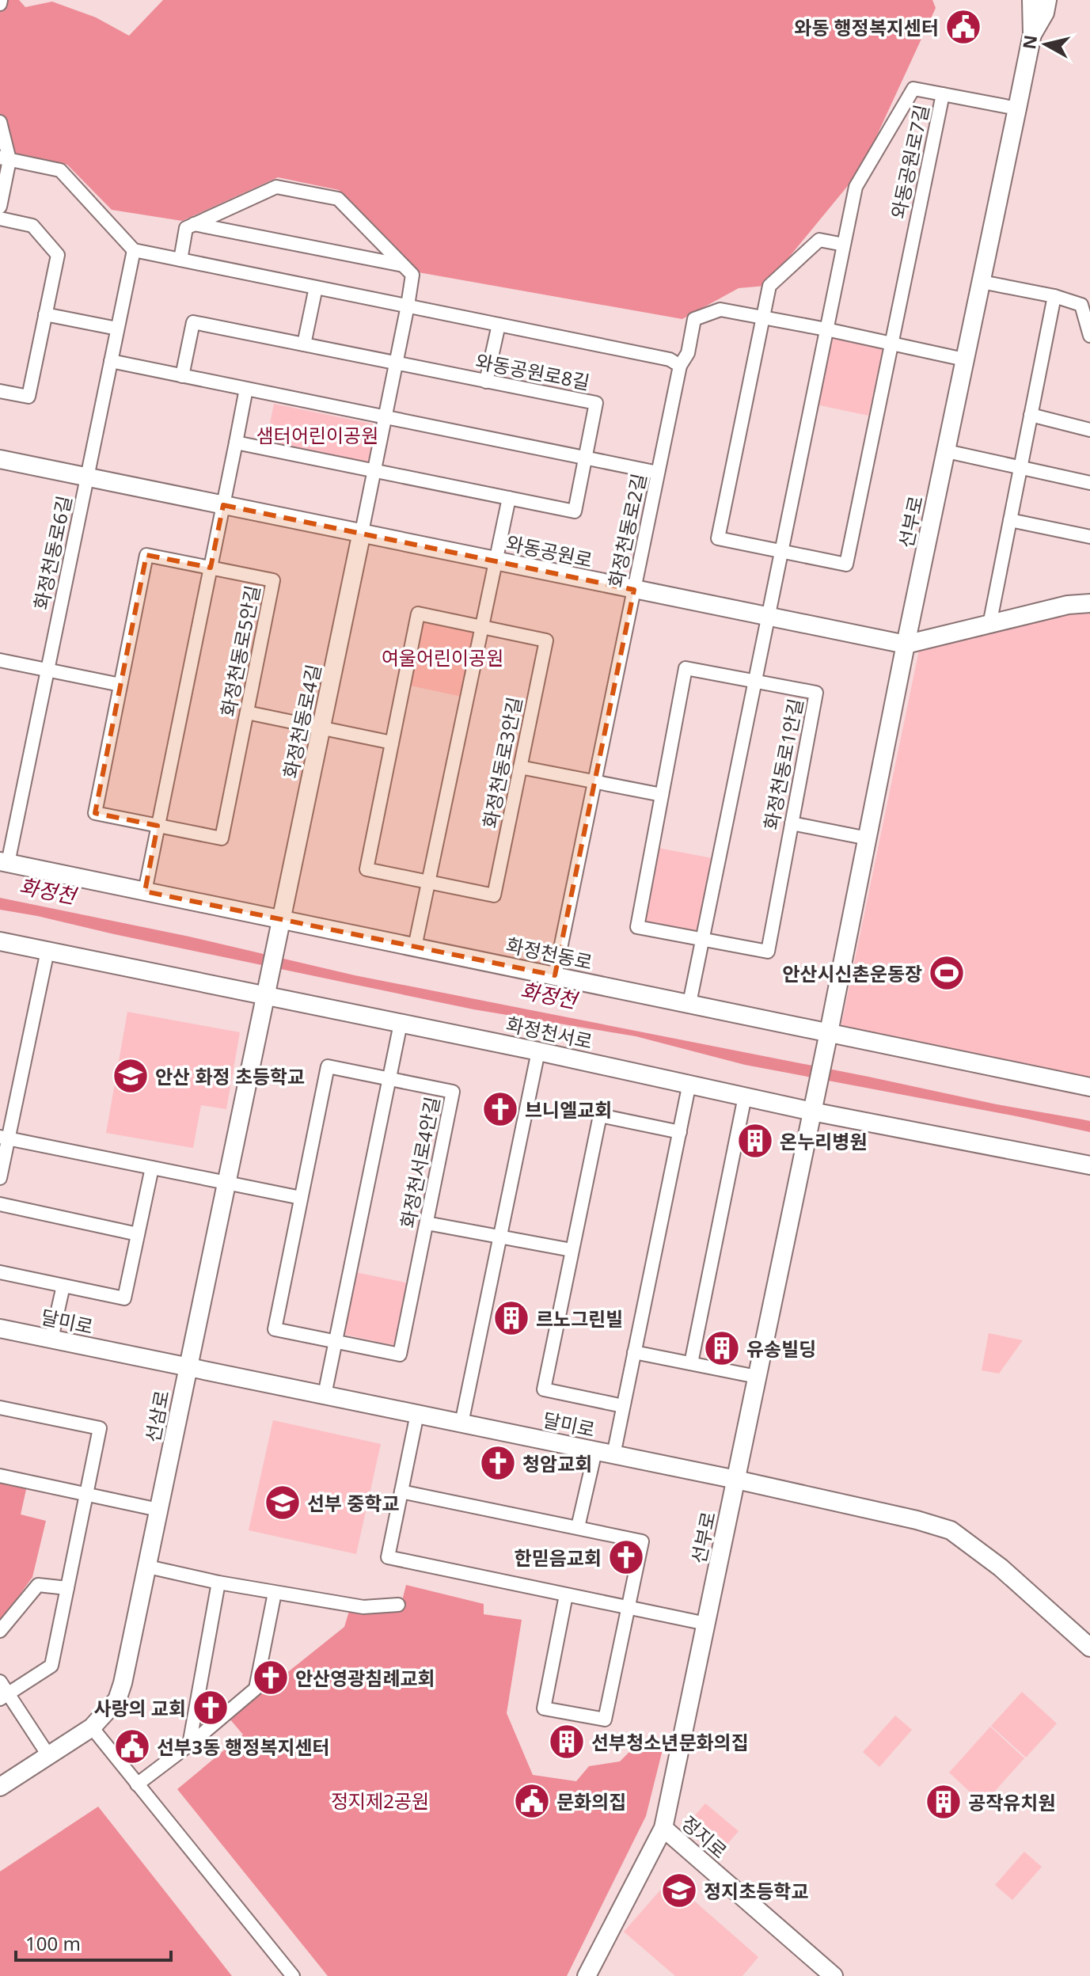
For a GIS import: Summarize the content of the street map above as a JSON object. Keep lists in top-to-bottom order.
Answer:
{
  "streets": {
    "street": [
      "와동공원로7길",
      "와동공원로8길",
      "선부로",
      "화정천동로2길",
      "와동공원로",
      "화정천동로6길",
      "화정천동로5안길",
      "화정천동로4길",
      "화정천동로3안길",
      "화정천동로1안길",
      "화정천동로",
      "화정천서로",
      "화정천서로4안길",
      "달미로",
      "선삼로",
      "정지로"
    ]
  },
  "crossings": [
    ["와동공원로7길", "와동공원로"],
    ["와동공원로7길", "화정천동로1안길"],
    ["와동공원로7길", "화정천동로"],
    ["선부로", "와동공원로"],
    ["선부로", "화정천동로"],
    ["선부로", "화정천서로"],
    ["선부로", "달미로"],
    ["선부로", "정지로"],
    ["화정천동로2길", "와동공원로"],
    ["화정천동로2길", "화정천동로"],
    ["와동공원로", "화정천동로6길"],
    ["와동공원로", "화정천동로4길"],
    ["화정천동로6길", "화정천동로"],
    ["화정천동로4길", "화정천동로"],
    ["화정천동로4길", "선삼로"],
    ["화정천서로", "선삼로"],
    ["달미로", "선삼로"]
  ],
  "water": ["화정천"],
  "parks": ["샘터어린이공원", "여울어린이공원", "정지제2공원"],
  "places": {
    "public building": ["와동 행정복지센터", "선부3동 행정복지센터", "문화의집"],
    "sports": ["안산시신촌운동장"],
    "school or university": ["안산 화정 초등학교", "선부 중학교", "정지초등학교"],
    "church": [
      "브니엘교회",
      "청암교회",
      "한믿음교회",
      "안산영광침례교회",
      "사랑의 교회"
    ],
    "building": [
      "온누리병원",
      "르노그린빌",
      "유송빌딩",
      "선부청소년문화의집",
      "공작유치원"
    ]
  },
  "scale_bar": "100 m",
  "north": "left"
}
